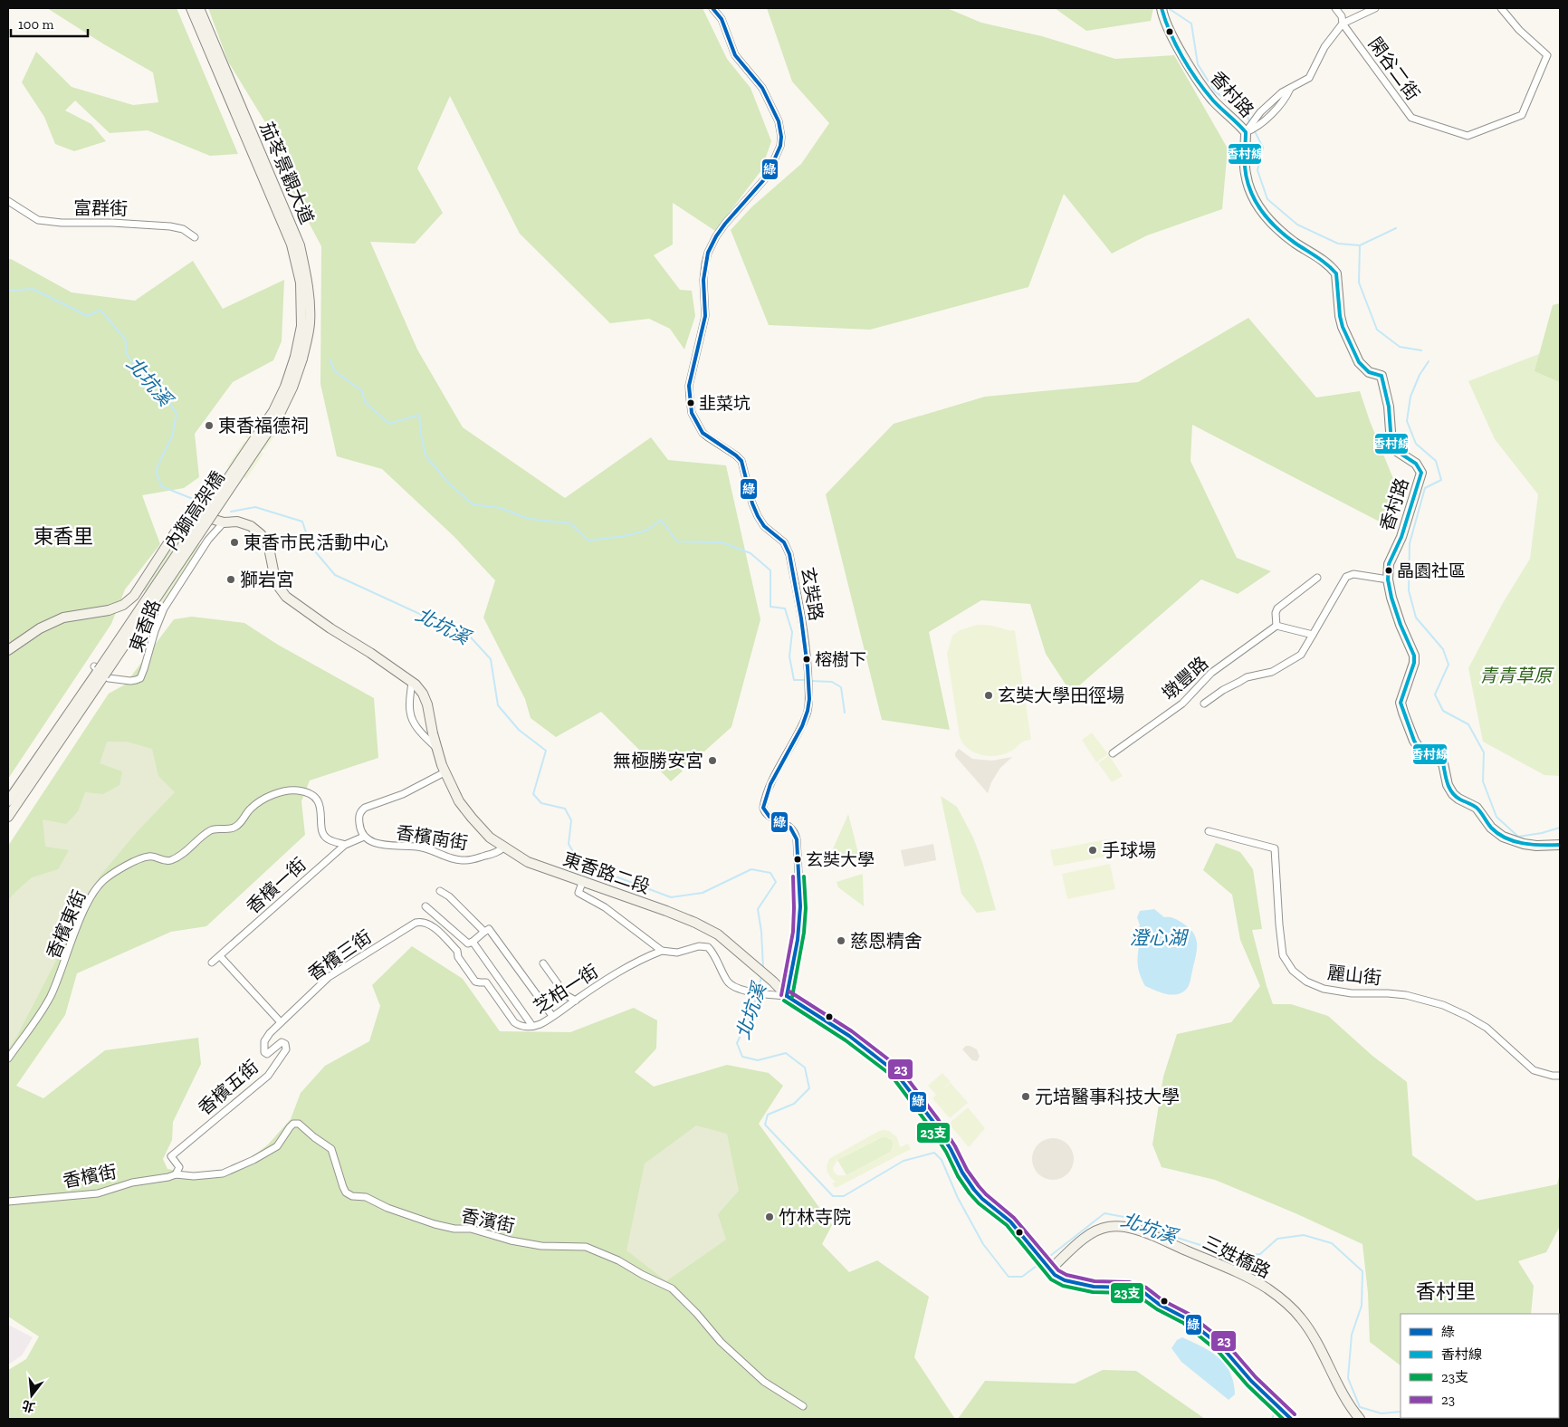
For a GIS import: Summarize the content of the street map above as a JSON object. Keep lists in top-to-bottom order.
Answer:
{
  "streets": {
    "street": [
      "閑谷二街",
      "香村路",
      "茄苳景觀大道",
      "富群街",
      "內獅高架橋",
      "玄奘路",
      "東香路",
      "墩豐路",
      "香檳南街",
      "東香路二段",
      "香檳一街",
      "香檳東街",
      "香檳三街",
      "麗山街",
      "芝柏一街",
      "香檳五街",
      "香檳街",
      "香濱街",
      "三姓橋路"
    ]
  },
  "crossings": [
    ["香村路", "墩豐路"],
    ["茄苳景觀大道", "內獅高架橋"],
    ["內獅高架橋", "東香路"],
    ["玄奘路", "東香路二段"],
    ["香檳南街", "東香路二段"],
    ["香檳南街", "香檳一街"],
    ["香檳一街", "香檳東街"],
    ["香檳三街", "芝柏一街"],
    ["香檳三街", "香檳五街"],
    ["香檳五街", "香檳街"],
    ["香檳五街", "香濱街"],
    ["香檳街", "香濱街"]
  ],
  "districts": ["東香里", "香村里"],
  "water": ["北坑溪", "澄心湖"],
  "parks": ["青青草原"],
  "places": [
    "韭菜坑",
    "東香福德祠",
    "東香市民活動中心",
    "晶園社區",
    "獅岩宮",
    "榕樹下",
    "玄奘大學田徑場",
    "無極勝安宮",
    "手球場",
    "玄奘大學",
    "慈恩精舍",
    "元培醫事科技大學",
    "竹林寺院"
  ],
  "lines": [
    "transit line 綠",
    "transit line 香村線",
    "transit line 23支",
    "transit line 23"
  ],
  "legend": [
    "綠",
    "香村線",
    "23支",
    "23"
  ],
  "scale_bar": "100 m",
  "north": "bottom"
}
